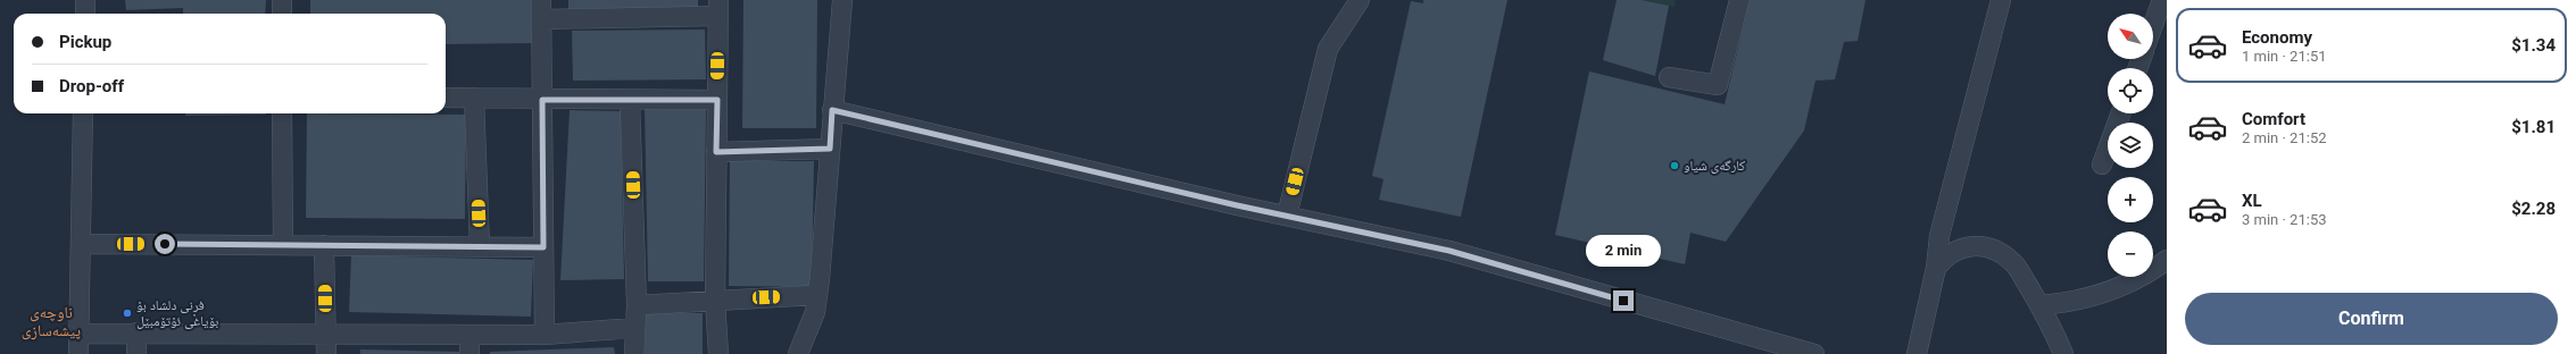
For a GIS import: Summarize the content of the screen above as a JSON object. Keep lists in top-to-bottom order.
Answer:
{
  "districts": ["ناوچەی پیشەسازی"],
  "places": ["کارگەی شیاو", "فڕنی دلشاد بۆ بۆیاغی ئۆتۆمبێل"],
  "north": "top left",
  "page": {
    "list": [
      {
        "name": "Economy",
        "note": "1 min · 21:51",
        "value": "$1.34"
      },
      {
        "name": "Comfort",
        "note": "2 min · 21:52",
        "value": "$1.81"
      },
      {
        "name": "XL",
        "note": "3 min · 21:53",
        "value": "$2.28"
      }
    ],
    "map_buttons": ["+", "−"],
    "banner": ["Pickup", "Drop-off"],
    "bubble": "2 min",
    "buttons": "Confirm"
  }
}
